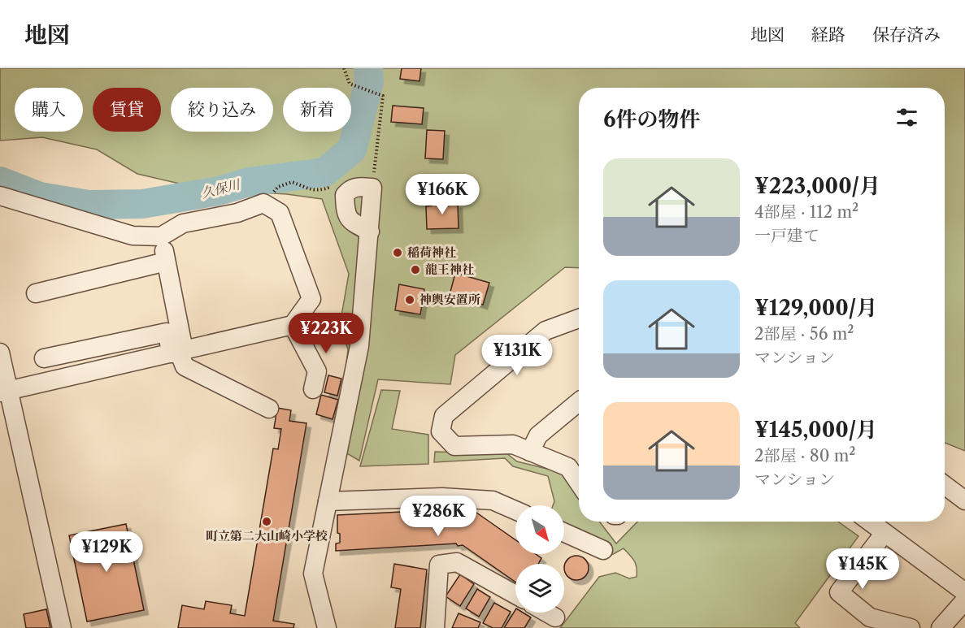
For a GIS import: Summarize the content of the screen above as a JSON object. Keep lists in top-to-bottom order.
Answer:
{
  "water": ["久保川"],
  "places": [
    "稲荷神社",
    "龍王神社",
    "神輿安置所",
    "町立第二大山崎小学校"
  ],
  "north": "bottom right",
  "page": {
    "header": "地図",
    "nav": ["地図", "経路", "保存済み"],
    "chip": [
      "購入",
      "賃貸",
      "絞り込み",
      "新着"
    ],
    "heading": "6件の物件",
    "list": [
      {
        "name": "¥223,000/月",
        "note": "4部屋 · 112 m² · 一戸建て"
      },
      {
        "name": "¥129,000/月",
        "note": "2部屋 · 56 m² · マンション"
      },
      {
        "name": "¥145,000/月",
        "note": "2部屋 · 80 m² · マンション"
      }
    ],
    "price": [
      "¥166K",
      "¥223K",
      "¥131K",
      "¥286K",
      "¥129K",
      "¥145K"
    ]
  }
}
